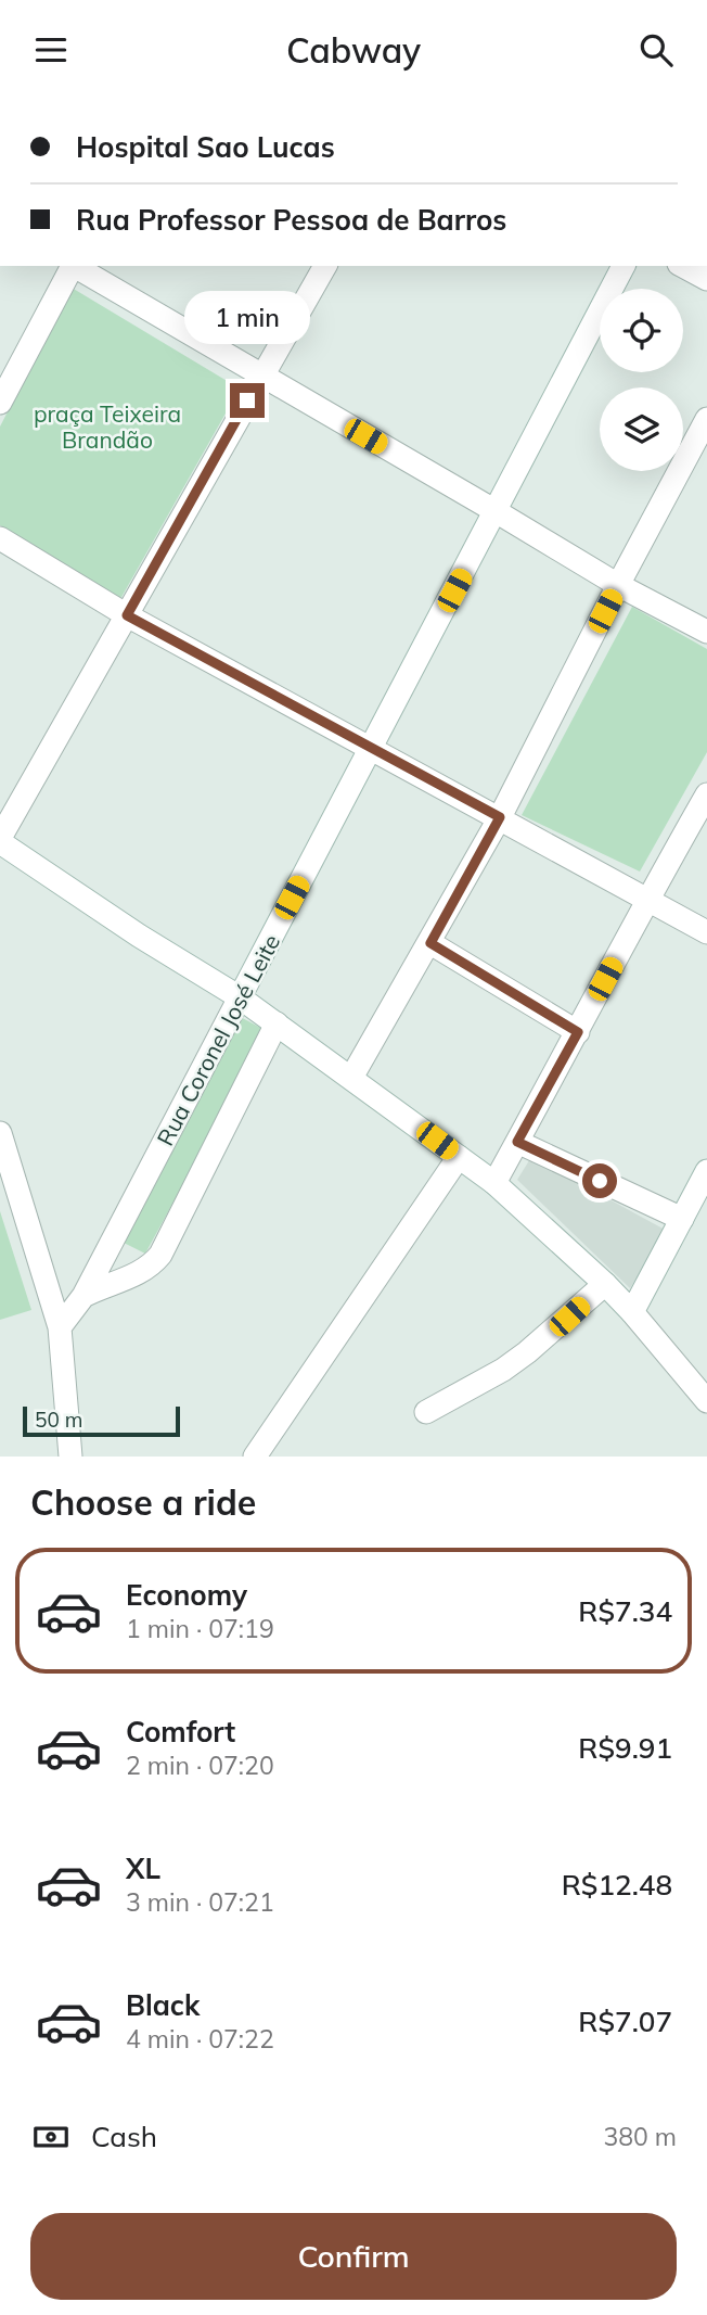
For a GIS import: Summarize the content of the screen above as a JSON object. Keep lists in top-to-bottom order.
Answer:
{
  "streets": {
    "street": ["Rua Coronel José Leite"]
  },
  "parks": ["praça Teixeira Brandão"],
  "scale_bar": "50 m",
  "page": {
    "header": "Cabway",
    "banner": ["Hospital Sao Lucas", "Rua Professor Pessoa de Barros"],
    "bubble": "1 min",
    "scale": "50 m",
    "heading": "Choose a ride",
    "list": [
      {
        "name": "Economy",
        "note": "1 min · 07:19",
        "value": "R$7.34"
      },
      {
        "name": "Comfort",
        "note": "2 min · 07:20",
        "value": "R$9.91"
      },
      {
        "name": "XL",
        "note": "3 min · 07:21",
        "value": "R$12.48"
      },
      {
        "name": "Black",
        "note": "4 min · 07:22",
        "value": "R$7.07"
      }
    ],
    "pay": ["Cash", "380 m"],
    "buttons": "Confirm"
  }
}
